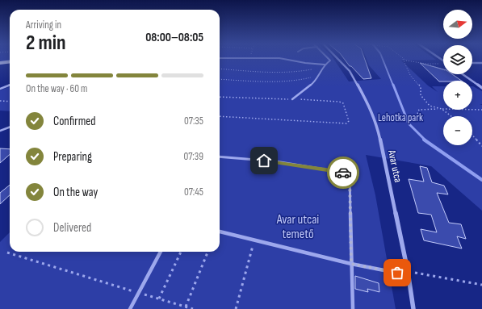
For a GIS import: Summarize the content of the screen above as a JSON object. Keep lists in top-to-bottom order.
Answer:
{
  "streets": {
    "street": ["Avar utca"]
  },
  "parks": ["Lehotka park", "Avar utcai temető"],
  "north": "right",
  "page": {
    "map_buttons": ["+", "−"],
    "heading": ["2 min", "Arriving in", "08:00–08:05"],
    "bar": "On the way · 60 m",
    "list": [
      ["Confirmed", "07:35"],
      ["Preparing", "07:39"],
      ["On the way", "07:45"],
      "Delivered"
    ]
  }
}
